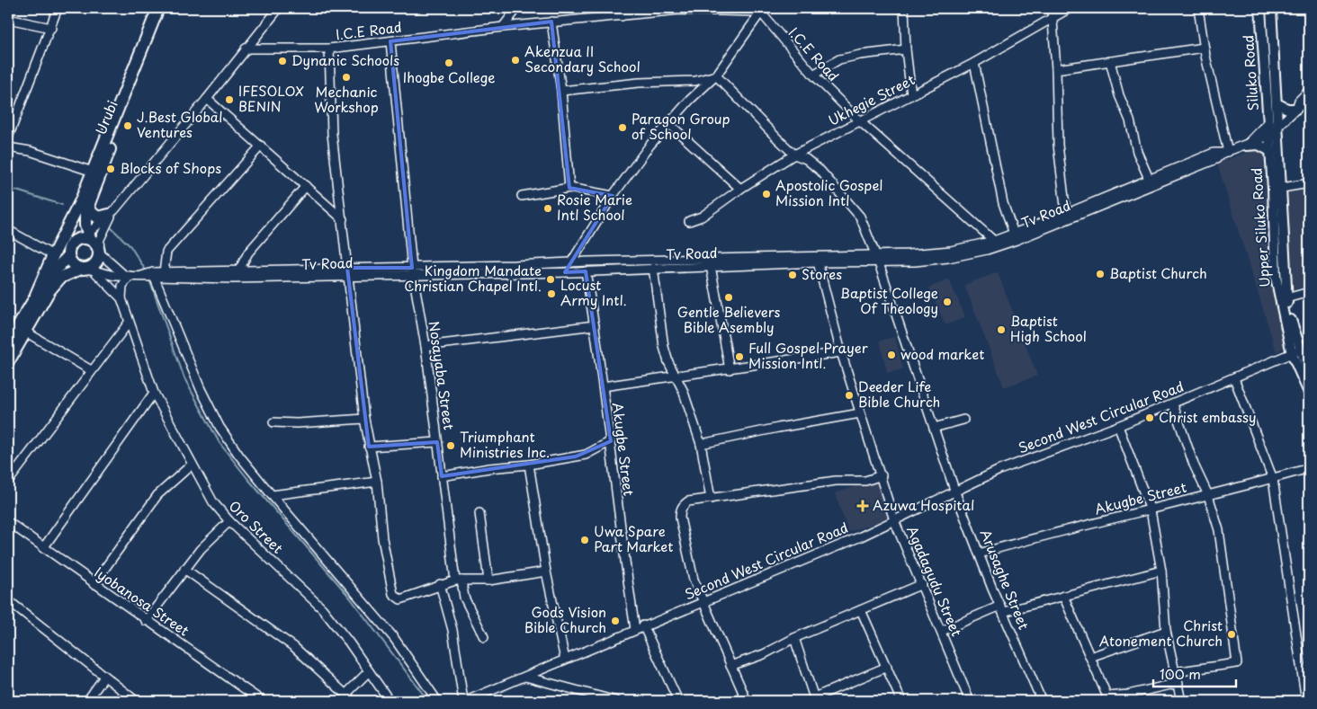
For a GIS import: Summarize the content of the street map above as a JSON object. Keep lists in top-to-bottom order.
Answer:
{
  "streets": {
    "highway": ["Urubi"],
    "main road": ["Siluko Road", "Upper Siluko Road"],
    "street": [
      "I.C.E Road",
      "Ukhegie Street",
      "Tv Road",
      "Nosayaba Street",
      "Second West Circular Road",
      "Akugbe Street",
      "Oro Street",
      "Arusaghe Street",
      "Agadagudu Street",
      "Iyobanosa Street"
    ]
  },
  "crossings": [
    ["I.C.E Road", "Ukhegie Street"],
    ["I.C.E Road", "Tv Road"],
    ["I.C.E Road", "Nosayaba Street"],
    ["Siluko Road", "Tv Road"],
    ["Siluko Road", "Upper Siluko Road"],
    ["Ukhegie Street", "Arusaghe Street"],
    ["Urubi", "Tv Road"],
    ["Urubi", "Oro Street"],
    ["Tv Road", "Upper Siluko Road"],
    ["Tv Road", "Nosayaba Street"],
    ["Tv Road", "Akugbe Street"],
    ["Tv Road", "Oro Street"],
    ["Tv Road", "Arusaghe Street"],
    ["Tv Road", "Agadagudu Street"],
    ["Upper Siluko Road", "Second West Circular Road"],
    ["Second West Circular Road", "Akugbe Street"],
    ["Second West Circular Road", "Arusaghe Street"],
    ["Second West Circular Road", "Agadagudu Street"],
    ["Akugbe Street", "Arusaghe Street"]
  ],
  "places": {
    "other": [
      "Akenzua II Secondary School",
      "Dynanic Schools",
      "Ihogbe College",
      "Mechanic Workshop",
      "IFESOLOX BENIN",
      "J.Best Global Ventures",
      "Paragon Group of School",
      "Blocks of Shops",
      "Apostolic Gospel Mission Intl",
      "Rosie Marie Intl School",
      "Baptist Church",
      "Stores",
      "Kingdom Mandate Christian Chapel Intl.",
      "Locust Army Intl.",
      "Gentle Believers Bible Asembly",
      "Baptist College Of Theology",
      "Baptist High School",
      "wood market",
      "Full Gospel Prayer Mission Intl.",
      "Deeder Life Bible Church",
      "Christ embassy",
      "Triumphant Ministries Inc.",
      "Uwa Spare Part Market",
      "Gods Vision Bible Church",
      "Christ Atonement Church"
    ],
    "health": ["Azuwa Hospital"]
  },
  "scale_bar": "100 m"
}
